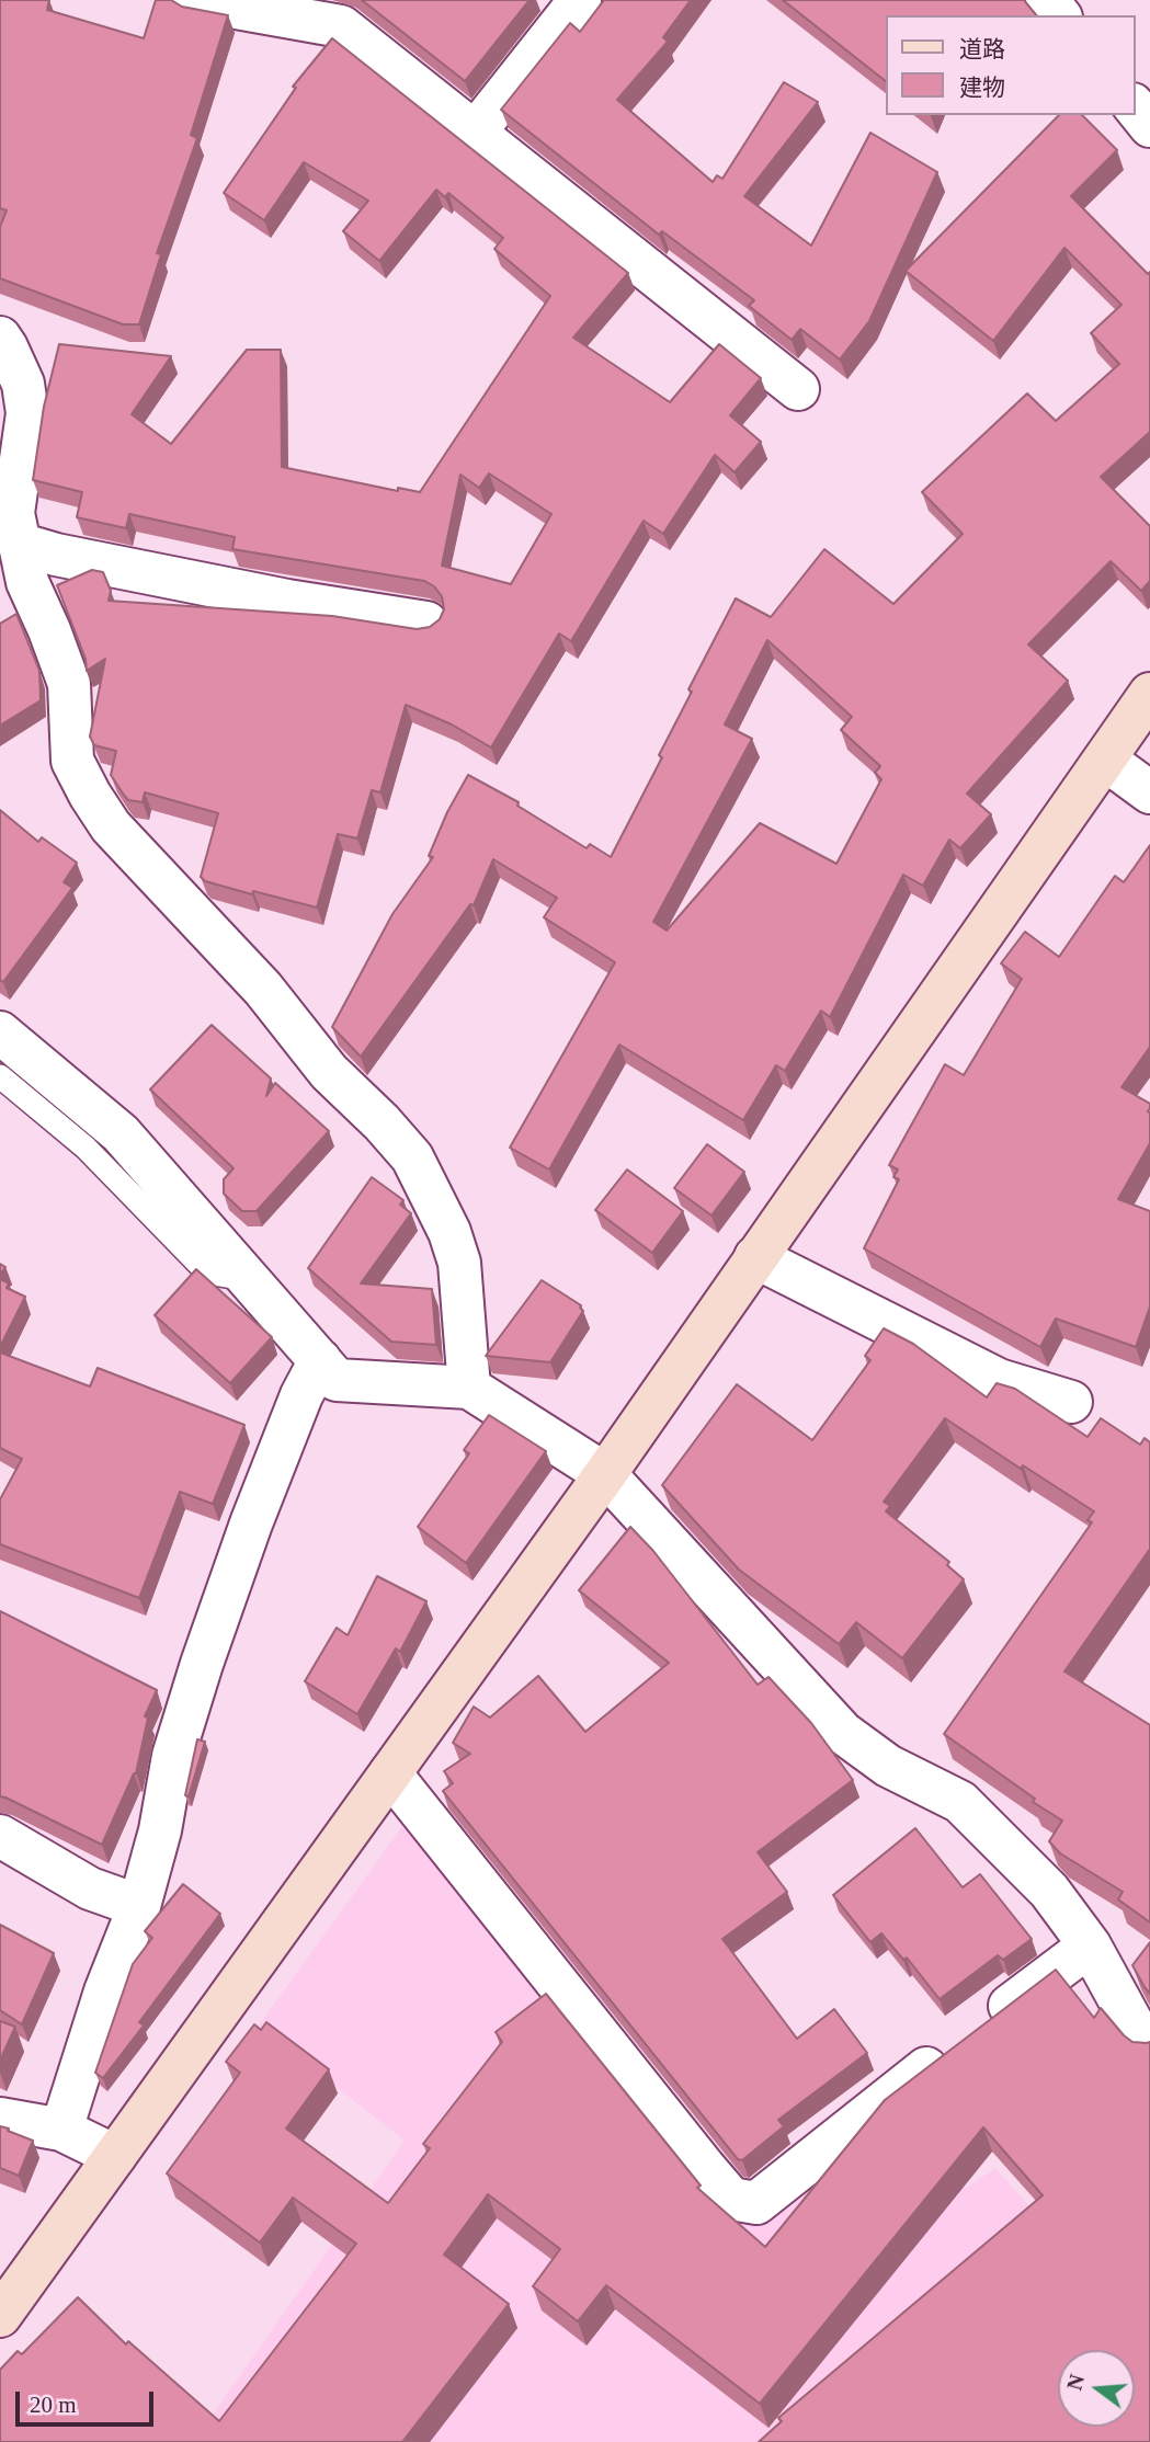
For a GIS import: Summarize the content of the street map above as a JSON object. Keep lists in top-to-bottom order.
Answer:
{
  "legend": ["道路", "建物"],
  "scale_bar": "20 m",
  "north": "left"
}
